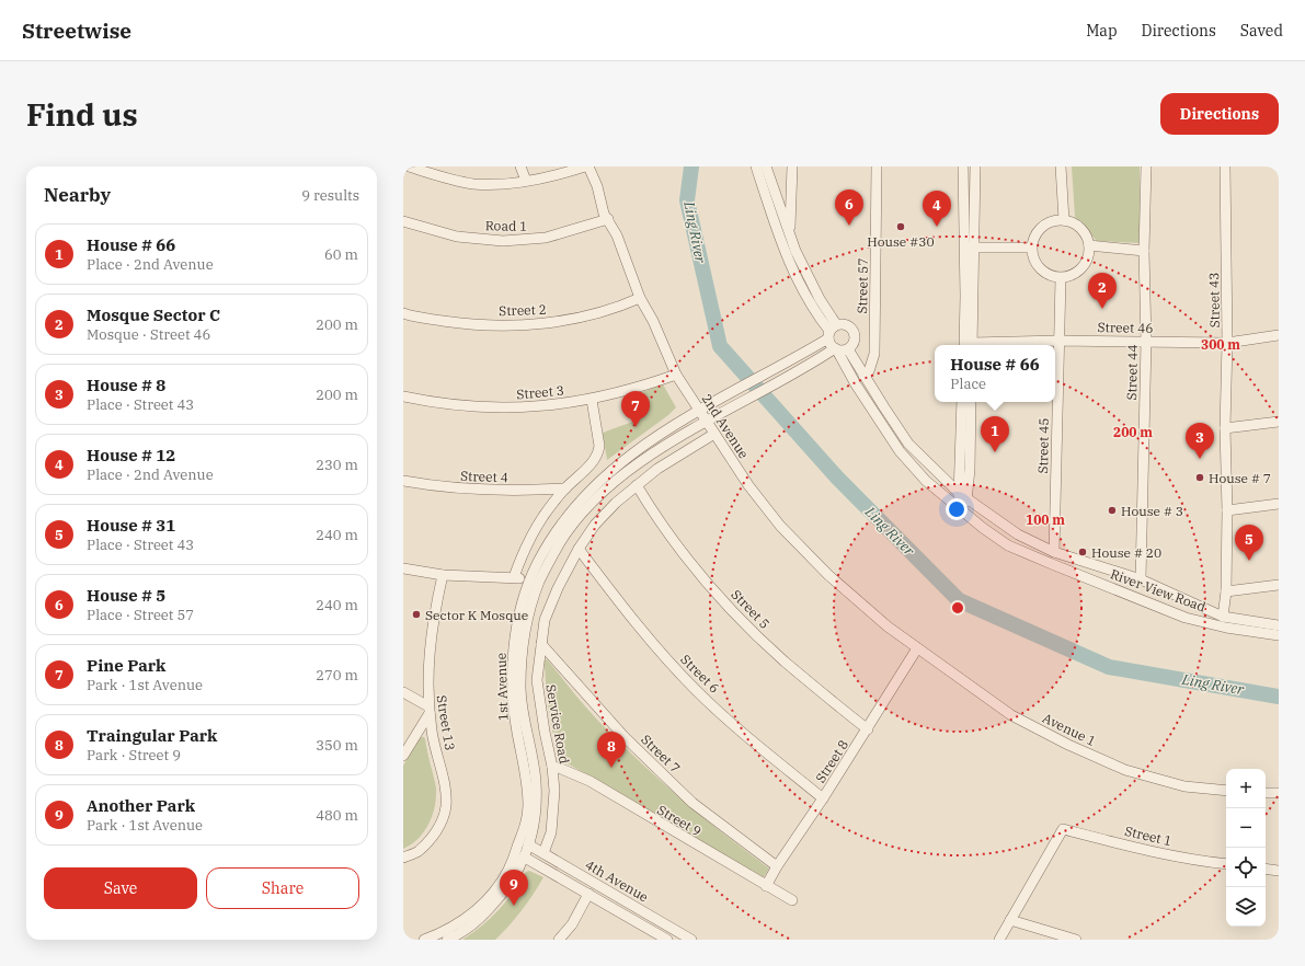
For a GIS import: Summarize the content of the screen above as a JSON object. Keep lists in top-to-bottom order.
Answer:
{
  "streets": {
    "street": [
      "Road 1",
      "Street 57",
      "Street 43",
      "Street 2",
      "Street 46",
      "Street 44",
      "Street 3",
      "2nd Avenue",
      "Street 45",
      "Street 4",
      "River View Road",
      "Street 5",
      "Street 6",
      "1st Avenue",
      "Street 13",
      "Service Road",
      "Avenue 1",
      "Street 7",
      "Street 8",
      "Street 9",
      "Street 1",
      "4th Avenue"
    ]
  },
  "crossings": [
    ["Road 1", "2nd Avenue"],
    ["Street 43", "Street 46"],
    ["Street 2", "2nd Avenue"],
    ["Street 46", "Street 44"],
    ["Street 46", "Street 45"],
    ["Street 3", "2nd Avenue"],
    ["2nd Avenue", "1st Avenue"],
    ["2nd Avenue", "Service Road"],
    ["2nd Avenue", "Avenue 1"],
    ["2nd Avenue", "Street 8"],
    ["River View Road", "1st Avenue"],
    ["Street 5", "Service Road"],
    ["Street 5", "Street 8"],
    ["Street 6", "Service Road"],
    ["Street 6", "Street 8"],
    ["1st Avenue", "4th Avenue"],
    ["Service Road", "Street 7"],
    ["Service Road", "Street 9"],
    ["Service Road", "4th Avenue"],
    ["Avenue 1", "Street 8"],
    ["Street 7", "Street 8"],
    ["Street 8", "Street 9"]
  ],
  "water": ["Ling River"],
  "places": [
    "House #30",
    "House # 7",
    "House # 3",
    "House # 20",
    "Sector K Mosque"
  ],
  "page": {
    "header": "Streetwise",
    "nav": ["Map", "Directions", "Saved"],
    "buttons": [
      "Directions",
      ["Save", "Share"]
    ],
    "title": "Find us",
    "heading": ["Nearby", "9 results"],
    "pins": [
      "6",
      "4",
      "2",
      "7",
      "1",
      "3",
      "5",
      "8",
      "9"
    ],
    "list": [
      {
        "mark": "1",
        "name": "House # 66",
        "note": "Place · 2nd Avenue",
        "value": "60 m"
      },
      {
        "mark": "2",
        "name": "Mosque Sector C",
        "note": "Mosque · Street 46",
        "value": "200 m"
      },
      {
        "mark": "3",
        "name": "House # 8",
        "note": "Place · Street 43",
        "value": "200 m"
      },
      {
        "mark": "4",
        "name": "House # 12",
        "note": "Place · 2nd Avenue",
        "value": "230 m"
      },
      {
        "mark": "5",
        "name": "House # 31",
        "note": "Place · Street 43",
        "value": "240 m"
      },
      {
        "mark": "6",
        "name": "House # 5",
        "note": "Place · Street 57",
        "value": "240 m"
      },
      {
        "mark": "7",
        "name": "Pine Park",
        "note": "Park · 1st Avenue",
        "value": "270 m"
      },
      {
        "mark": "8",
        "name": "Traingular Park",
        "note": "Park · Street 9",
        "value": "350 m"
      },
      {
        "mark": "9",
        "name": "Another Park",
        "note": "Park · 1st Avenue",
        "value": "480 m"
      }
    ],
    "popup": ["House # 66", "Place"],
    "map_buttons": ["+", "−"]
  },
  "rings": ["300 m", "200 m", "100 m"]
}
